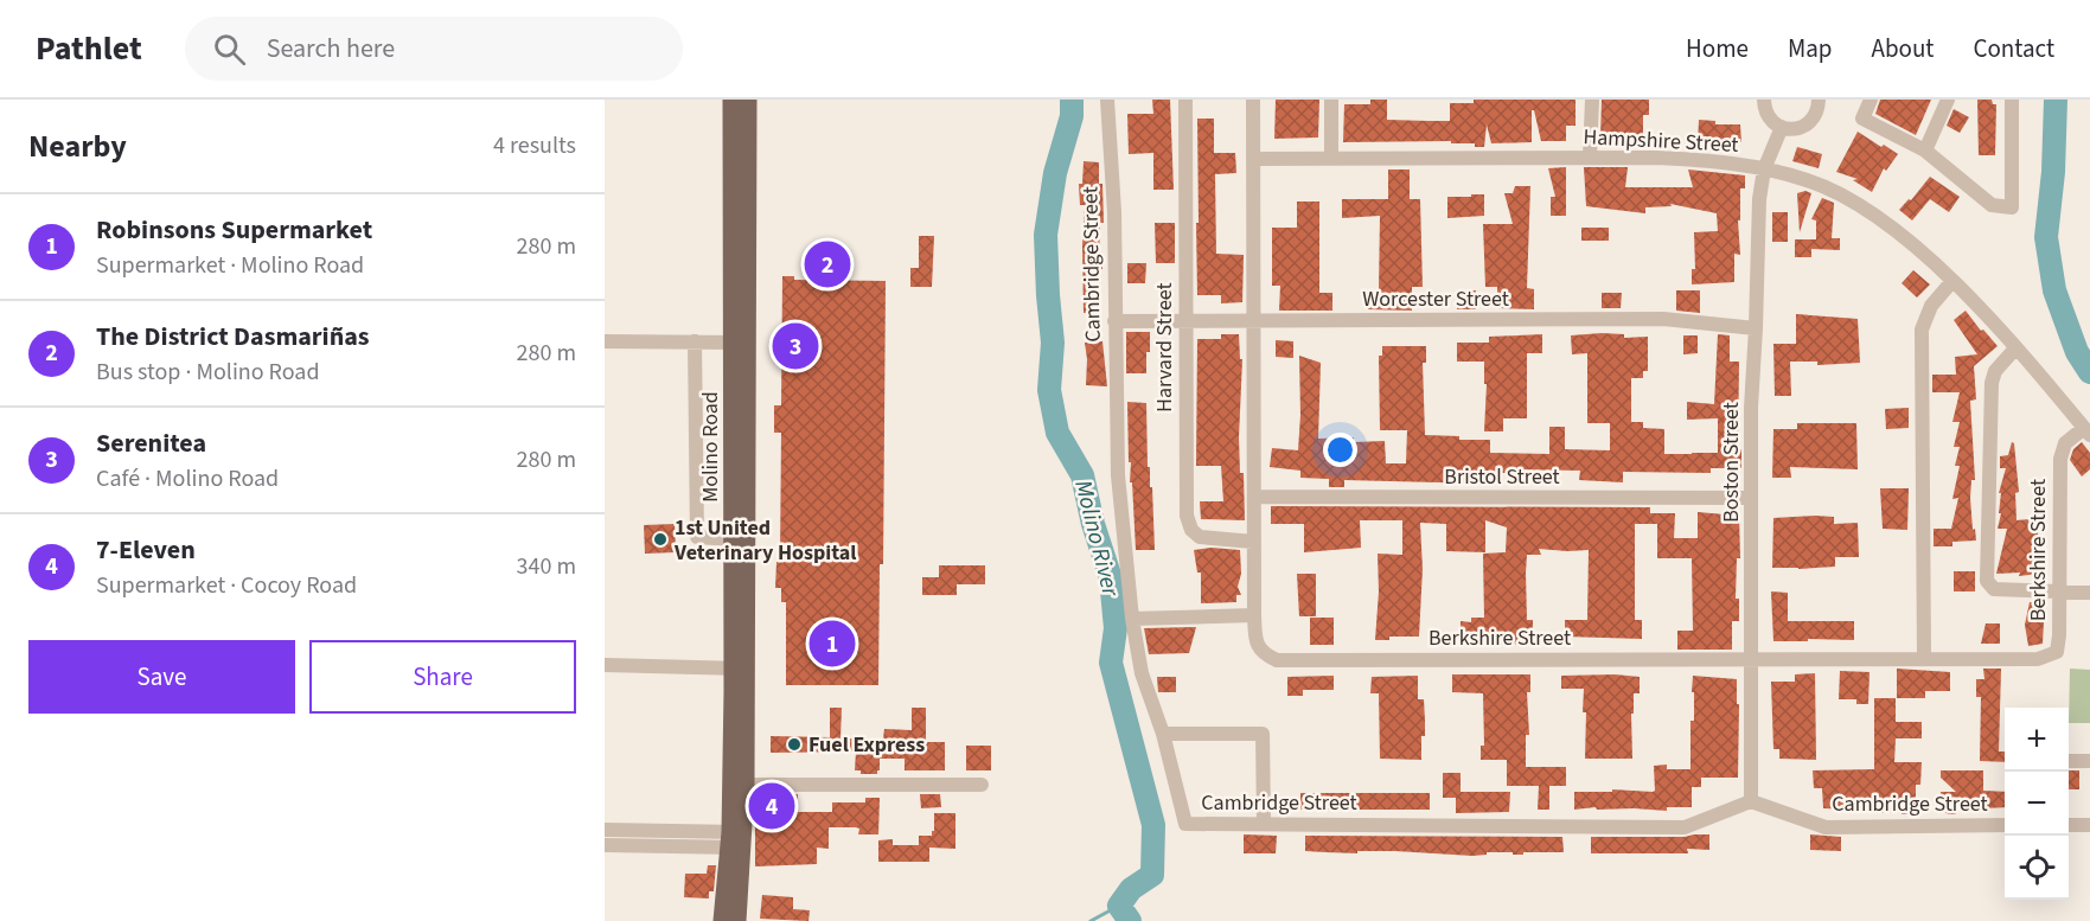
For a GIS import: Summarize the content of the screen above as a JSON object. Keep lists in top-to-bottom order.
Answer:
{
  "streets": {
    "main road": ["Molino Road"],
    "street": [
      "Hampshire Street",
      "Cambridge Street",
      "Worcester Street",
      "Harvard Street",
      "Boston Street",
      "Bristol Street",
      "Berkshire Street"
    ]
  },
  "crossings": [
    ["Hampshire Street", "Boston Street"],
    ["Hampshire Street", "Berkshire Street"],
    ["Cambridge Street", "Worcester Street"],
    ["Cambridge Street", "Boston Street"],
    ["Worcester Street", "Harvard Street"],
    ["Worcester Street", "Boston Street"],
    ["Worcester Street", "Berkshire Street"],
    ["Harvard Street", "Berkshire Street"],
    ["Boston Street", "Bristol Street"],
    ["Boston Street", "Berkshire Street"],
    ["Bristol Street", "Berkshire Street"]
  ],
  "water": ["Molino River"],
  "places": ["1st United Veterinary Hospital", "Fuel Express"],
  "page": {
    "header": "Pathlet",
    "search": "Search here",
    "nav": [
      "Home",
      "Map",
      "About",
      "Contact"
    ],
    "heading": ["Nearby", "4 results"],
    "list": [
      {
        "mark": "1",
        "name": "Robinsons Supermarket",
        "note": "Supermarket · Molino Road",
        "value": "280 m"
      },
      {
        "mark": "2",
        "name": "The District Dasmariñas",
        "note": "Bus stop · Molino Road",
        "value": "280 m"
      },
      {
        "mark": "3",
        "name": "Serenitea",
        "note": "Café · Molino Road",
        "value": "280 m"
      },
      {
        "mark": "4",
        "name": "7-Eleven",
        "note": "Supermarket · Cocoy Road",
        "value": "340 m"
      }
    ],
    "pins": [
      "2",
      "3",
      "1",
      "4"
    ],
    "buttons": ["Save", "Share"],
    "map_buttons": ["+", "−"]
  }
}
